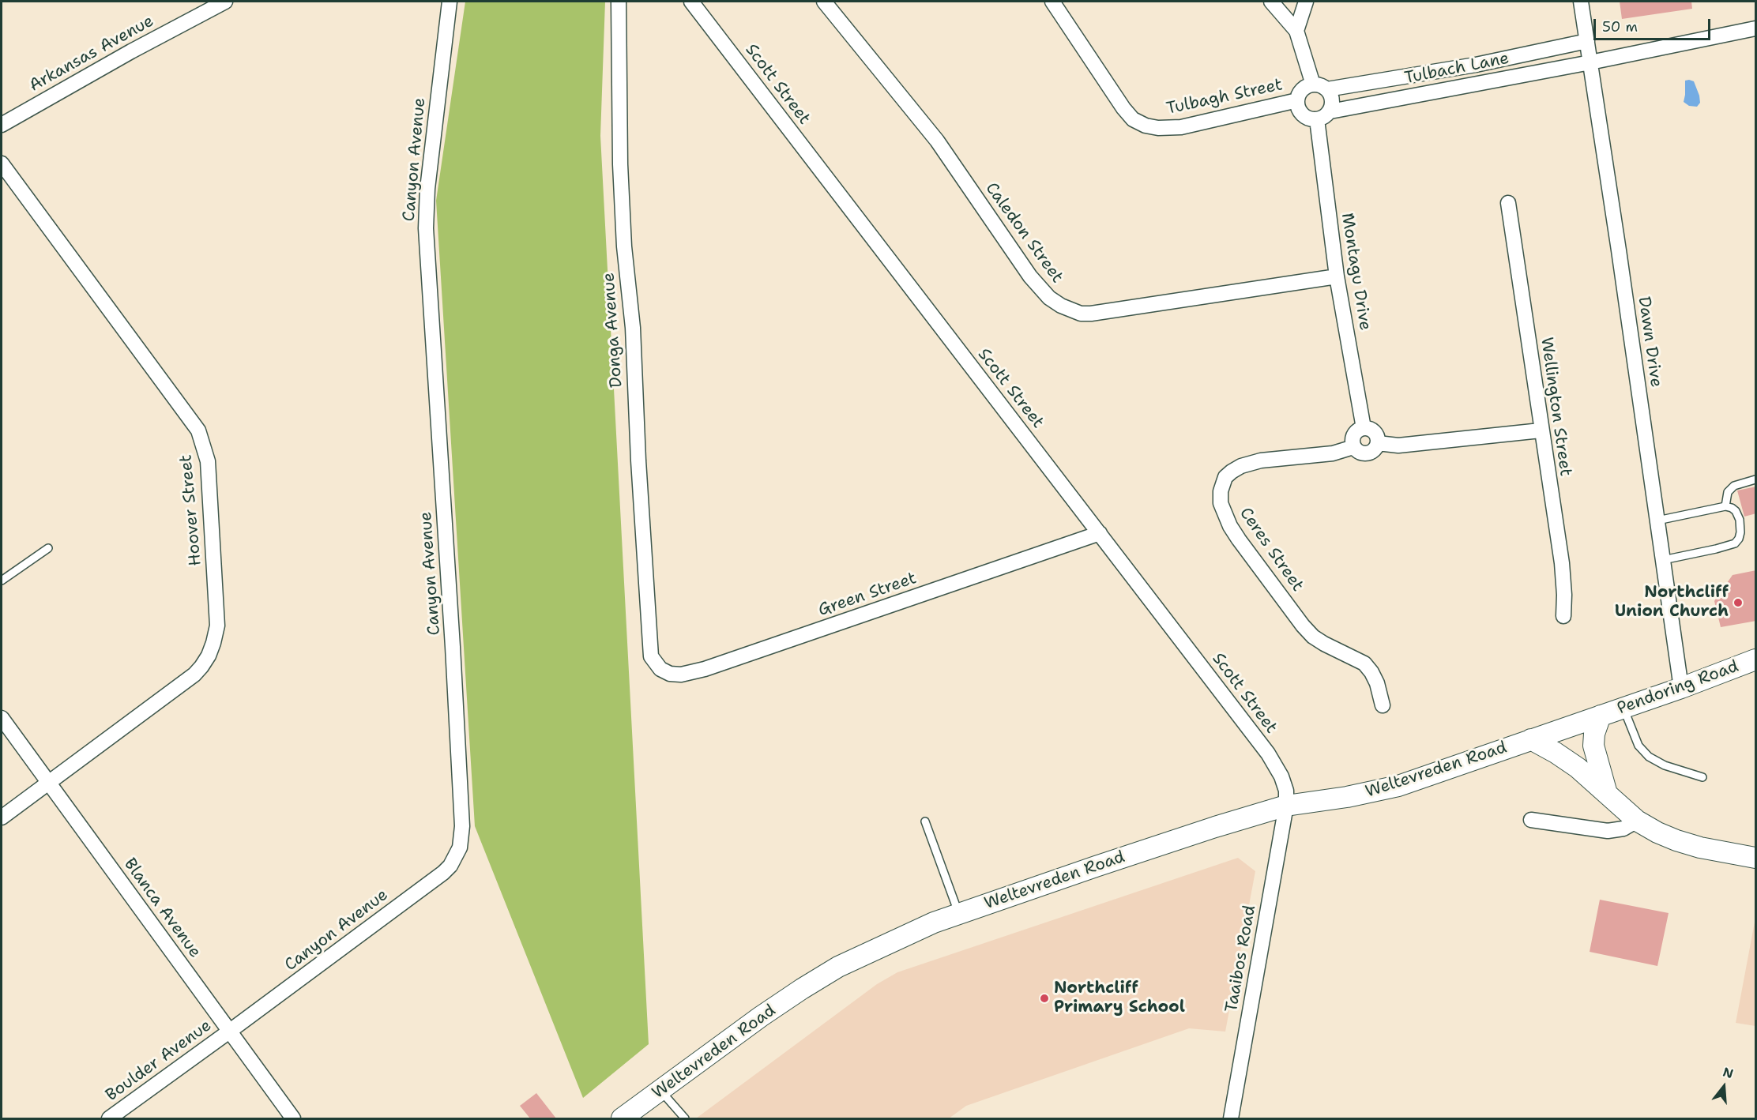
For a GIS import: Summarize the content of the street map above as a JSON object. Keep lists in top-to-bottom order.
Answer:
{
  "streets": {
    "main road": ["Pendoring Road", "Weltevreden Road"],
    "street": [
      "Arkansas Avenue",
      "Tulbach Lane",
      "Scott Street",
      "Tulbagh Street",
      "Canyon Avenue",
      "Caledon Street",
      "Montagu Drive",
      "Donga Avenue",
      "Dawn Drive",
      "Wellington Street",
      "Hoover Street",
      "Ceres Street",
      "Green Street",
      "Blanca Avenue",
      "Taaibos Road",
      "Boulder Avenue"
    ]
  },
  "crossings": [
    ["Tulbach Lane", "Tulbagh Street"],
    ["Tulbach Lane", "Montagu Drive"],
    ["Tulbach Lane", "Dawn Drive"],
    ["Scott Street", "Green Street"],
    ["Scott Street", "Weltevreden Road"],
    ["Scott Street", "Taaibos Road"],
    ["Tulbagh Street", "Montagu Drive"],
    ["Canyon Avenue", "Blanca Avenue"],
    ["Canyon Avenue", "Boulder Avenue"],
    ["Caledon Street", "Montagu Drive"],
    ["Montagu Drive", "Ceres Street"],
    ["Donga Avenue", "Green Street"],
    ["Dawn Drive", "Pendoring Road"],
    ["Hoover Street", "Blanca Avenue"],
    ["Pendoring Road", "Weltevreden Road"],
    ["Weltevreden Road", "Taaibos Road"],
    ["Blanca Avenue", "Boulder Avenue"]
  ],
  "places": ["Northcliff Union Church", "Northcliff Primary School"],
  "scale_bar": "50 m",
  "north": "top"
}
